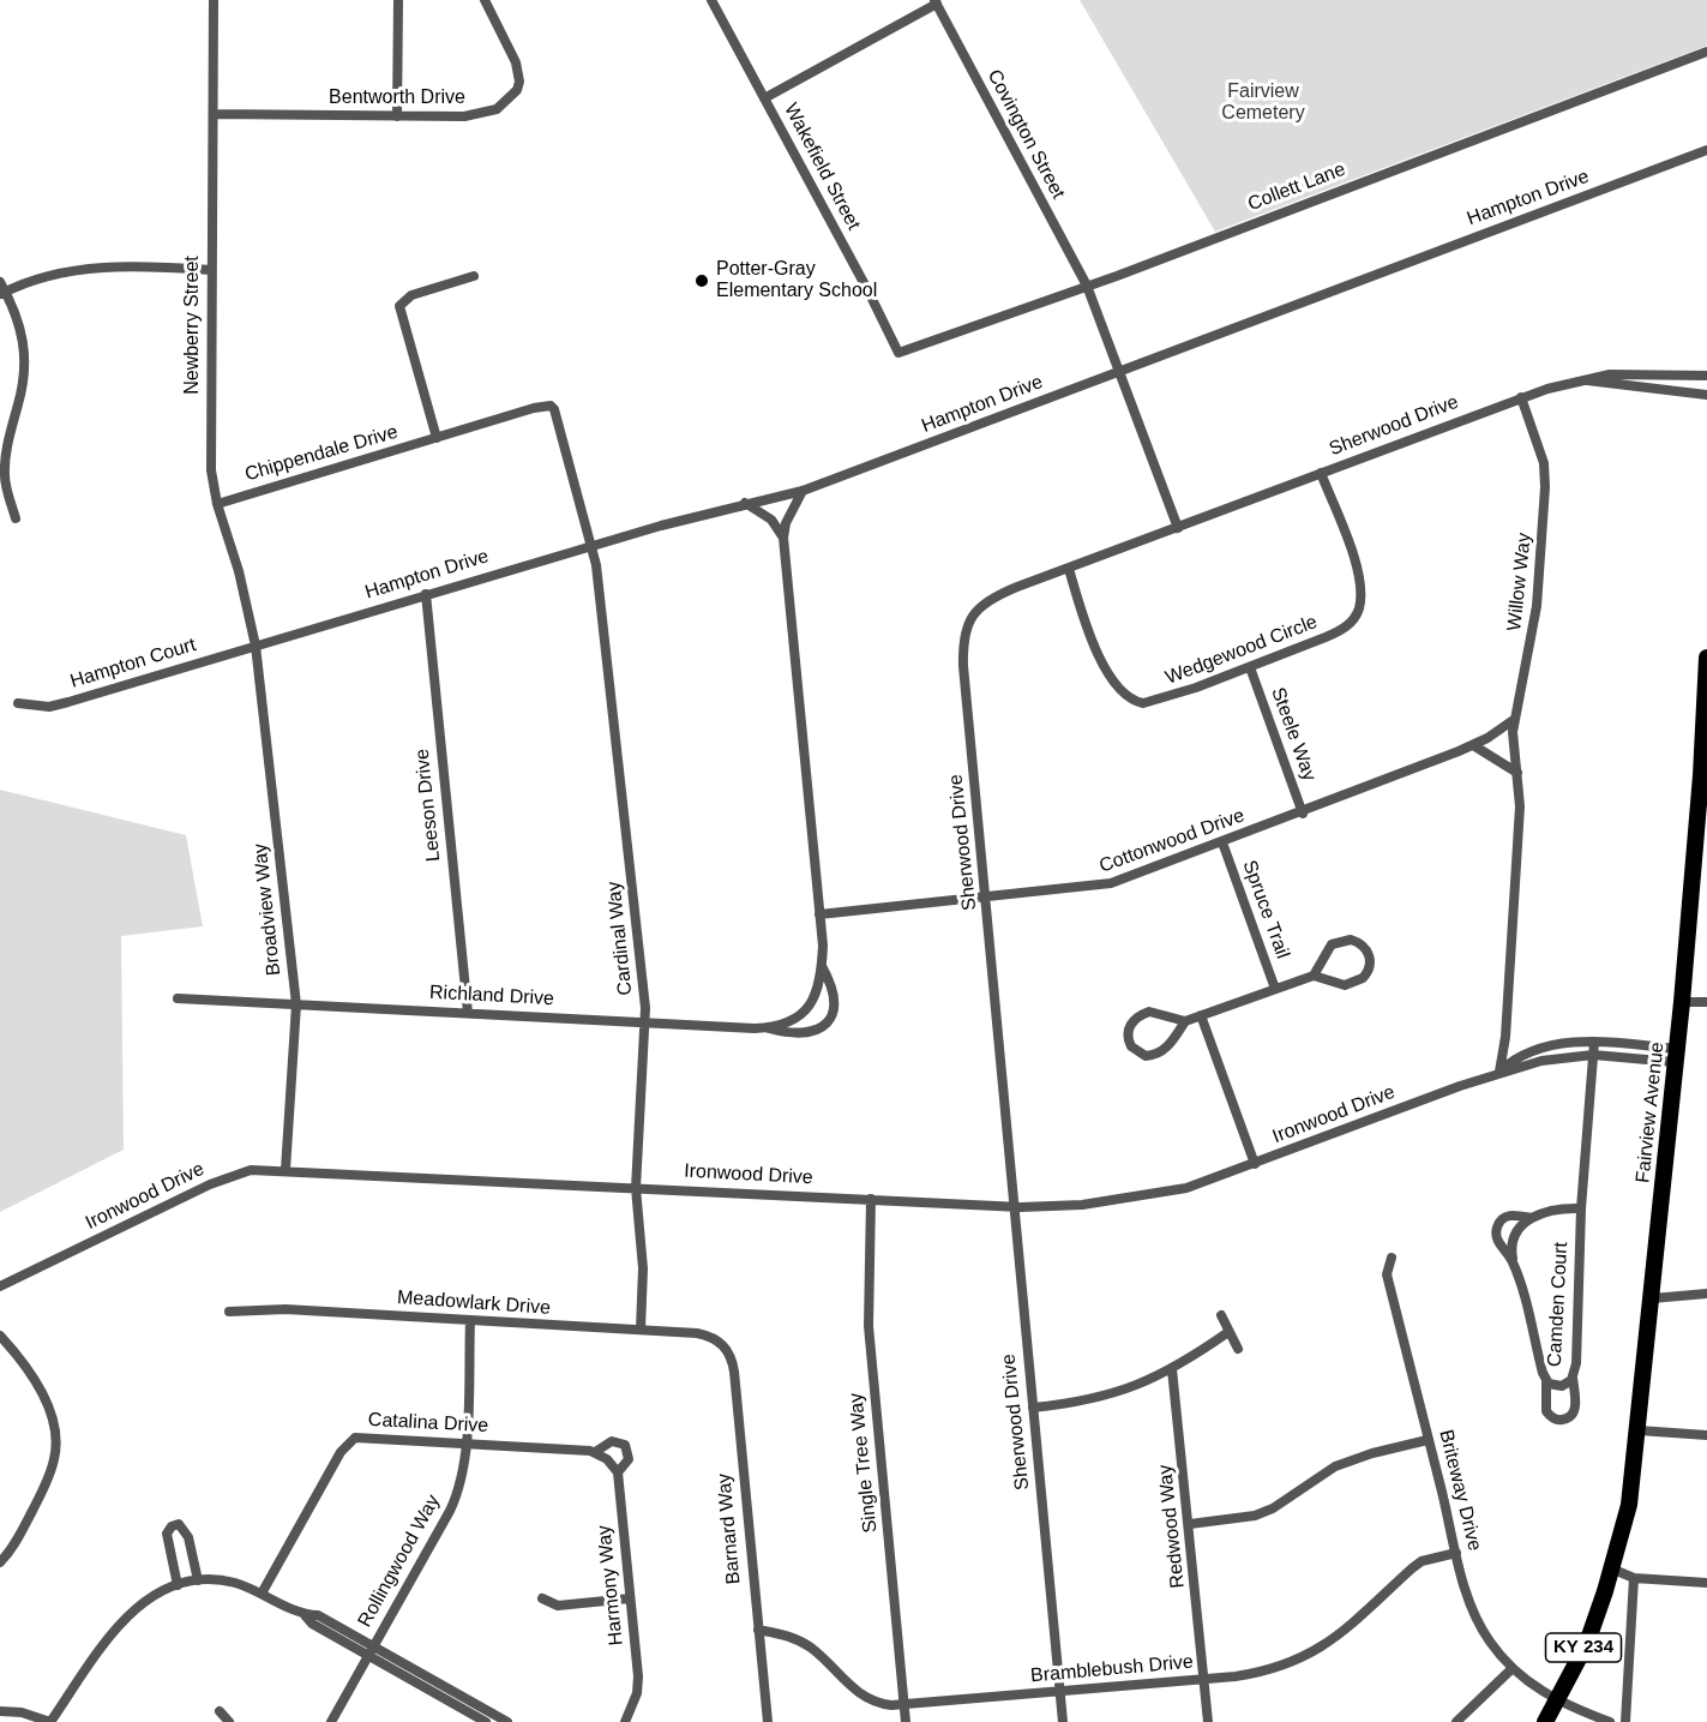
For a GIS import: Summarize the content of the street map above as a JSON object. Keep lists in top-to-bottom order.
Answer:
{
  "streets": {
    "main road": ["Fairview Avenue", "KY 234"],
    "street": [
      "Bentworth Drive",
      "Covington Street",
      "Wakefield Street",
      "Collett Lane",
      "Hampton Drive",
      "Newberry Street",
      "Sherwood Drive",
      "Chippendale Drive",
      "Willow Way",
      "Wedgewood Circle",
      "Hampton Court",
      "Steele Way",
      "Leeson Drive",
      "Cottonwood Drive",
      "Broadview Way",
      "Spruce Trail",
      "Cardinal Way",
      "Richland Drive",
      "Ironwood Drive",
      "Meadowlark Drive",
      "Camden Court",
      "Catalina Drive",
      "Single Tree Way",
      "Briteway Drive",
      "Redwood Way",
      "Barnard Way",
      "Rollingwood Way",
      "Harmony Way",
      "Bramblebush Drive"
    ]
  },
  "crossings": [
    ["Bentworth Drive", "Newberry Street"],
    ["Covington Street", "Collett Lane"],
    ["Covington Street", "Hampton Drive"],
    ["Covington Street", "Sherwood Drive"],
    ["Wakefield Street", "Collett Lane"],
    ["Hampton Drive", "Newberry Street"],
    ["Hampton Drive", "Chippendale Drive"],
    ["Hampton Drive", "Hampton Court"],
    ["Hampton Drive", "Leeson Drive"],
    ["Hampton Drive", "Broadview Way"],
    ["Hampton Drive", "Cardinal Way"],
    ["Newberry Street", "Chippendale Drive"],
    ["Newberry Street", "Hampton Court"],
    ["Newberry Street", "Broadview Way"],
    ["Sherwood Drive", "Willow Way"],
    ["Sherwood Drive", "Wedgewood Circle"],
    ["Sherwood Drive", "Cottonwood Drive"],
    ["Sherwood Drive", "Ironwood Drive"],
    ["Sherwood Drive", "Bramblebush Drive"],
    ["Chippendale Drive", "Cardinal Way"],
    ["Willow Way", "Cottonwood Drive"],
    ["Willow Way", "Ironwood Drive"],
    ["Wedgewood Circle", "Steele Way"],
    ["Hampton Court", "Broadview Way"],
    ["Steele Way", "Cottonwood Drive"],
    ["Leeson Drive", "Richland Drive"],
    ["Cottonwood Drive", "Spruce Trail"],
    ["Broadview Way", "Richland Drive"],
    ["Broadview Way", "Ironwood Drive"],
    ["Cardinal Way", "Richland Drive"],
    ["Cardinal Way", "Ironwood Drive"],
    ["Cardinal Way", "Meadowlark Drive"],
    ["Fairview Avenue", "Ironwood Drive"],
    ["Fairview Avenue", "KY 234"],
    ["Ironwood Drive", "Camden Court"],
    ["Ironwood Drive", "Single Tree Way"],
    ["Meadowlark Drive", "Barnard Way"],
    ["Meadowlark Drive", "Rollingwood Way"],
    ["Catalina Drive", "Rollingwood Way"],
    ["Catalina Drive", "Harmony Way"],
    ["Single Tree Way", "Bramblebush Drive"],
    ["Briteway Drive", "KY 234"],
    ["Briteway Drive", "Bramblebush Drive"],
    ["Redwood Way", "Bramblebush Drive"],
    ["Barnard Way", "Bramblebush Drive"]
  ],
  "parks": ["Fairview Cemetery"],
  "places": ["Potter-Gray Elementary School"]
}
